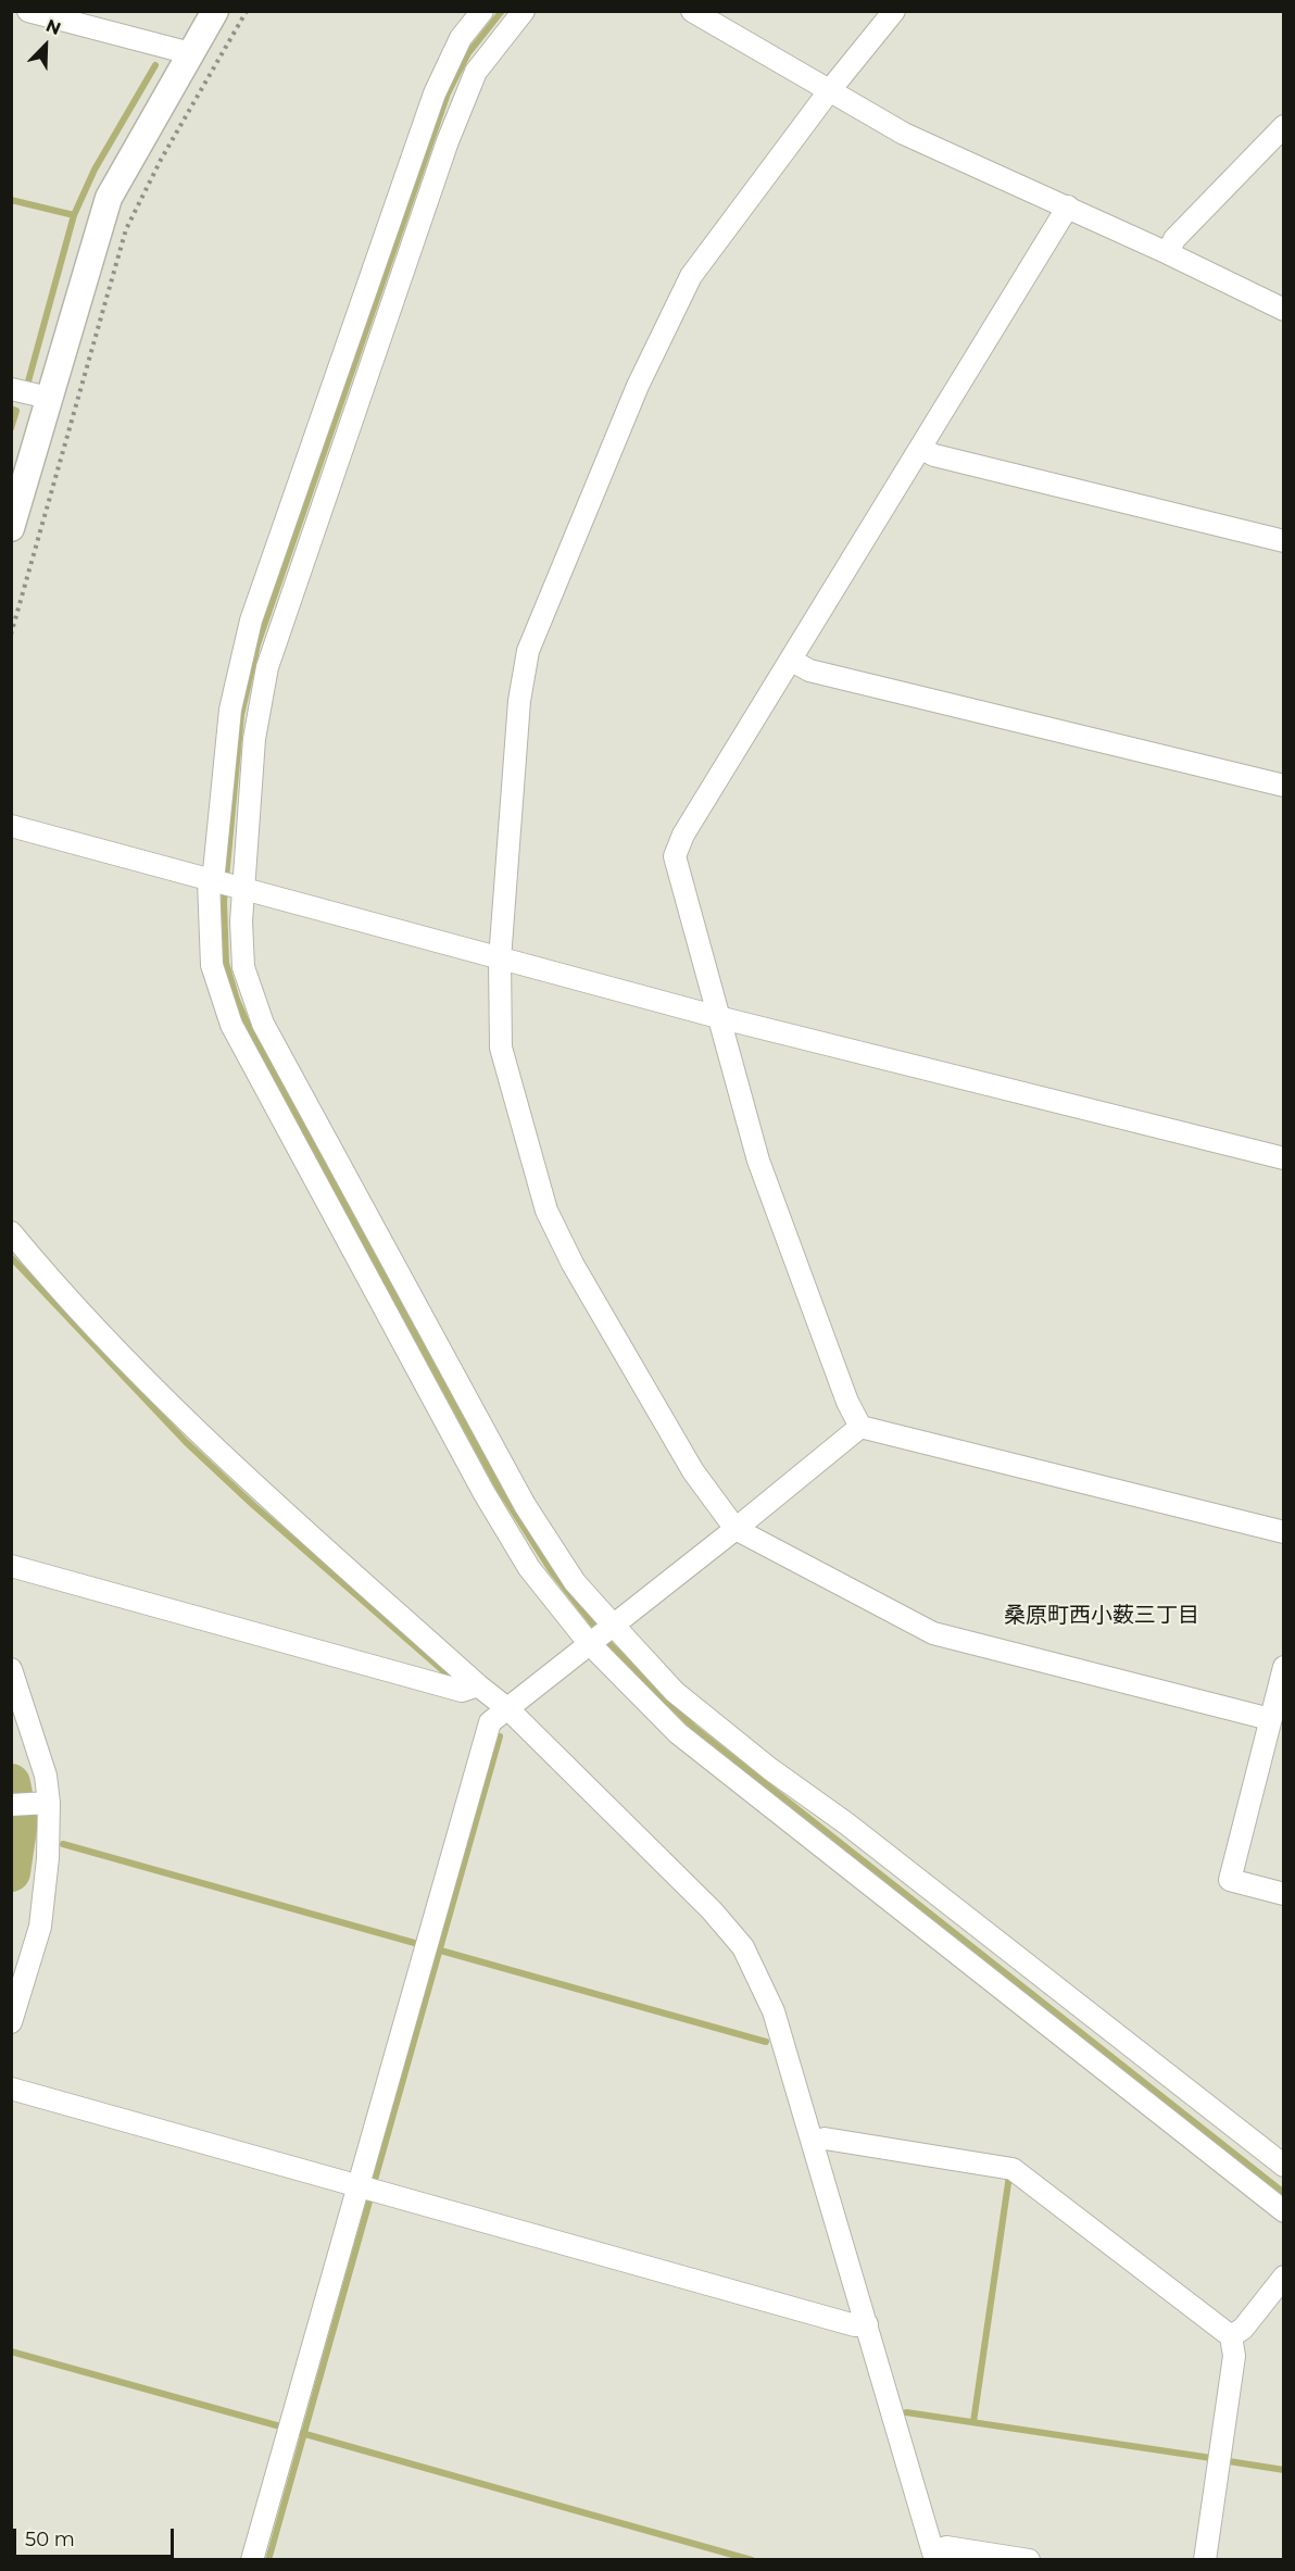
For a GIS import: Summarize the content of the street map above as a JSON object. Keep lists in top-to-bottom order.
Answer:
{
  "districts": ["桑原町西小薮三丁目"],
  "scale_bar": "50 m",
  "north": "top right"
}
